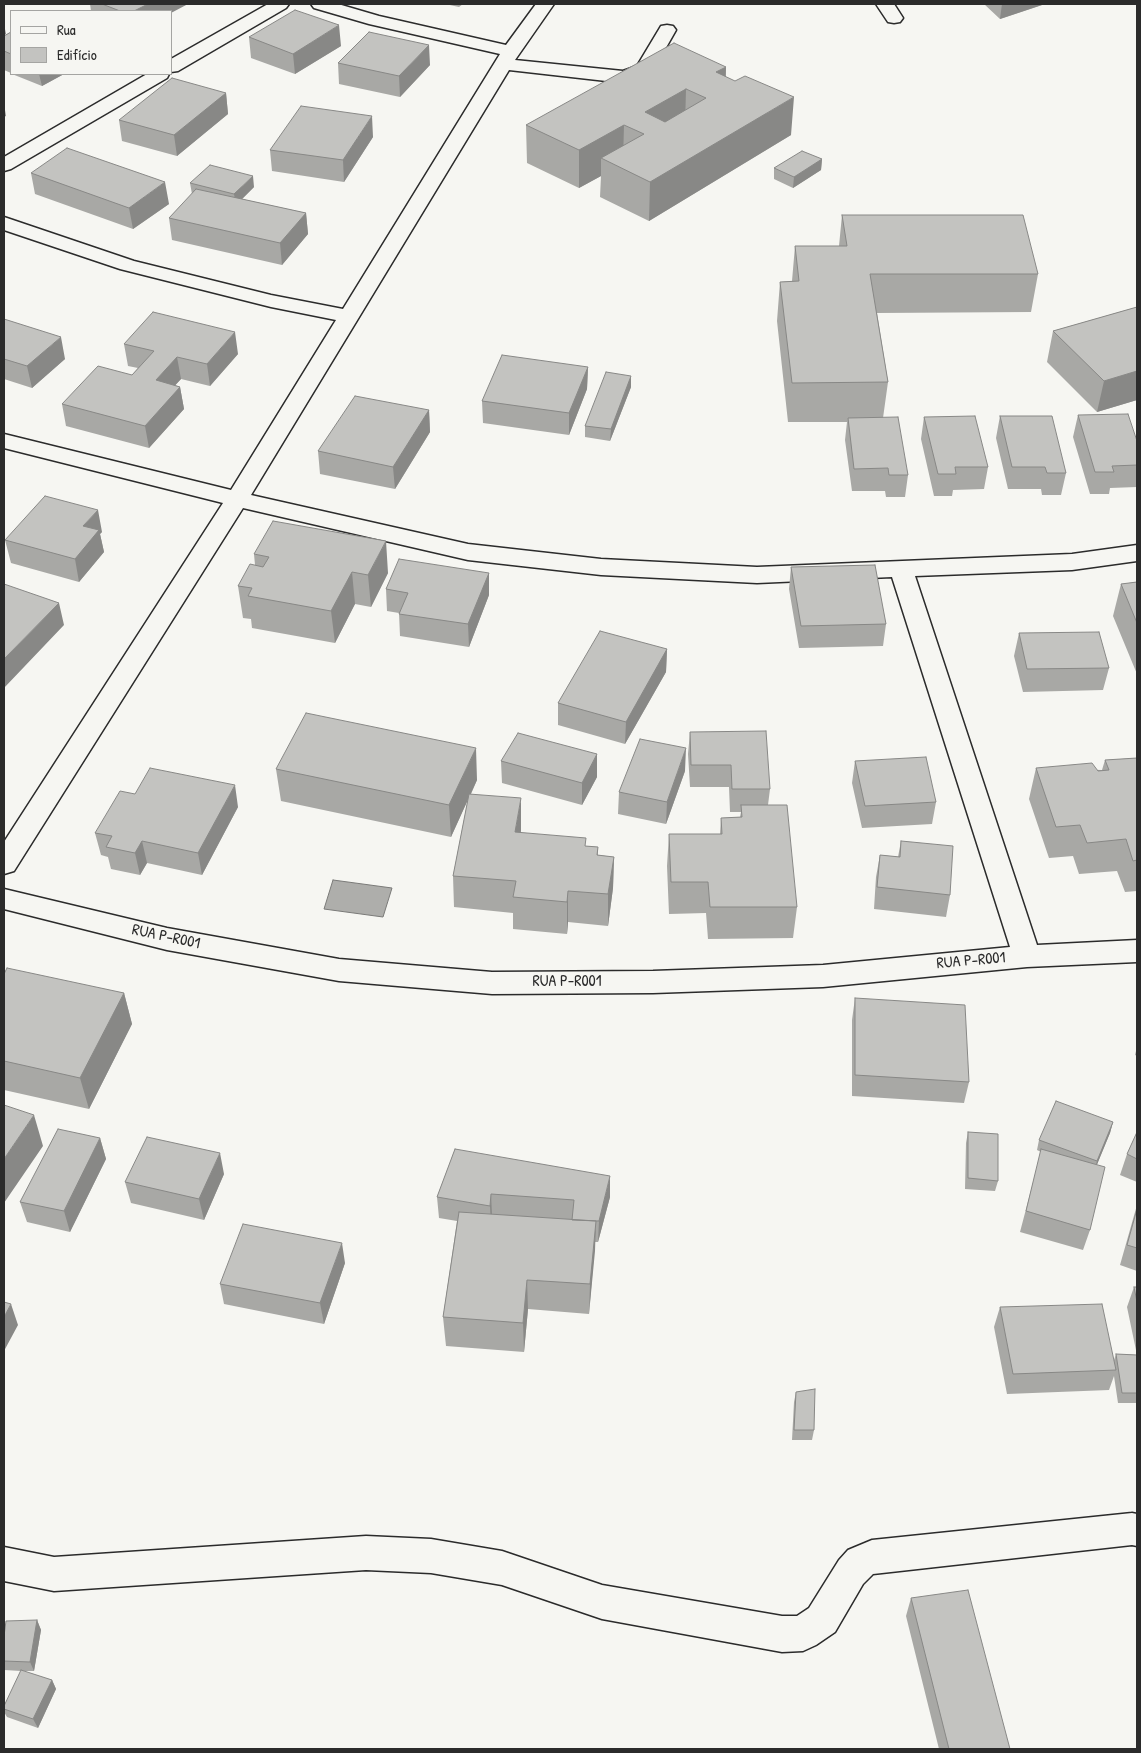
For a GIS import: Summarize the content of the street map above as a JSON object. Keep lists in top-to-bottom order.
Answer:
{
  "streets": {
    "street": ["RUA P-R001"]
  },
  "legend": ["Rua", "Edifício"]
}
